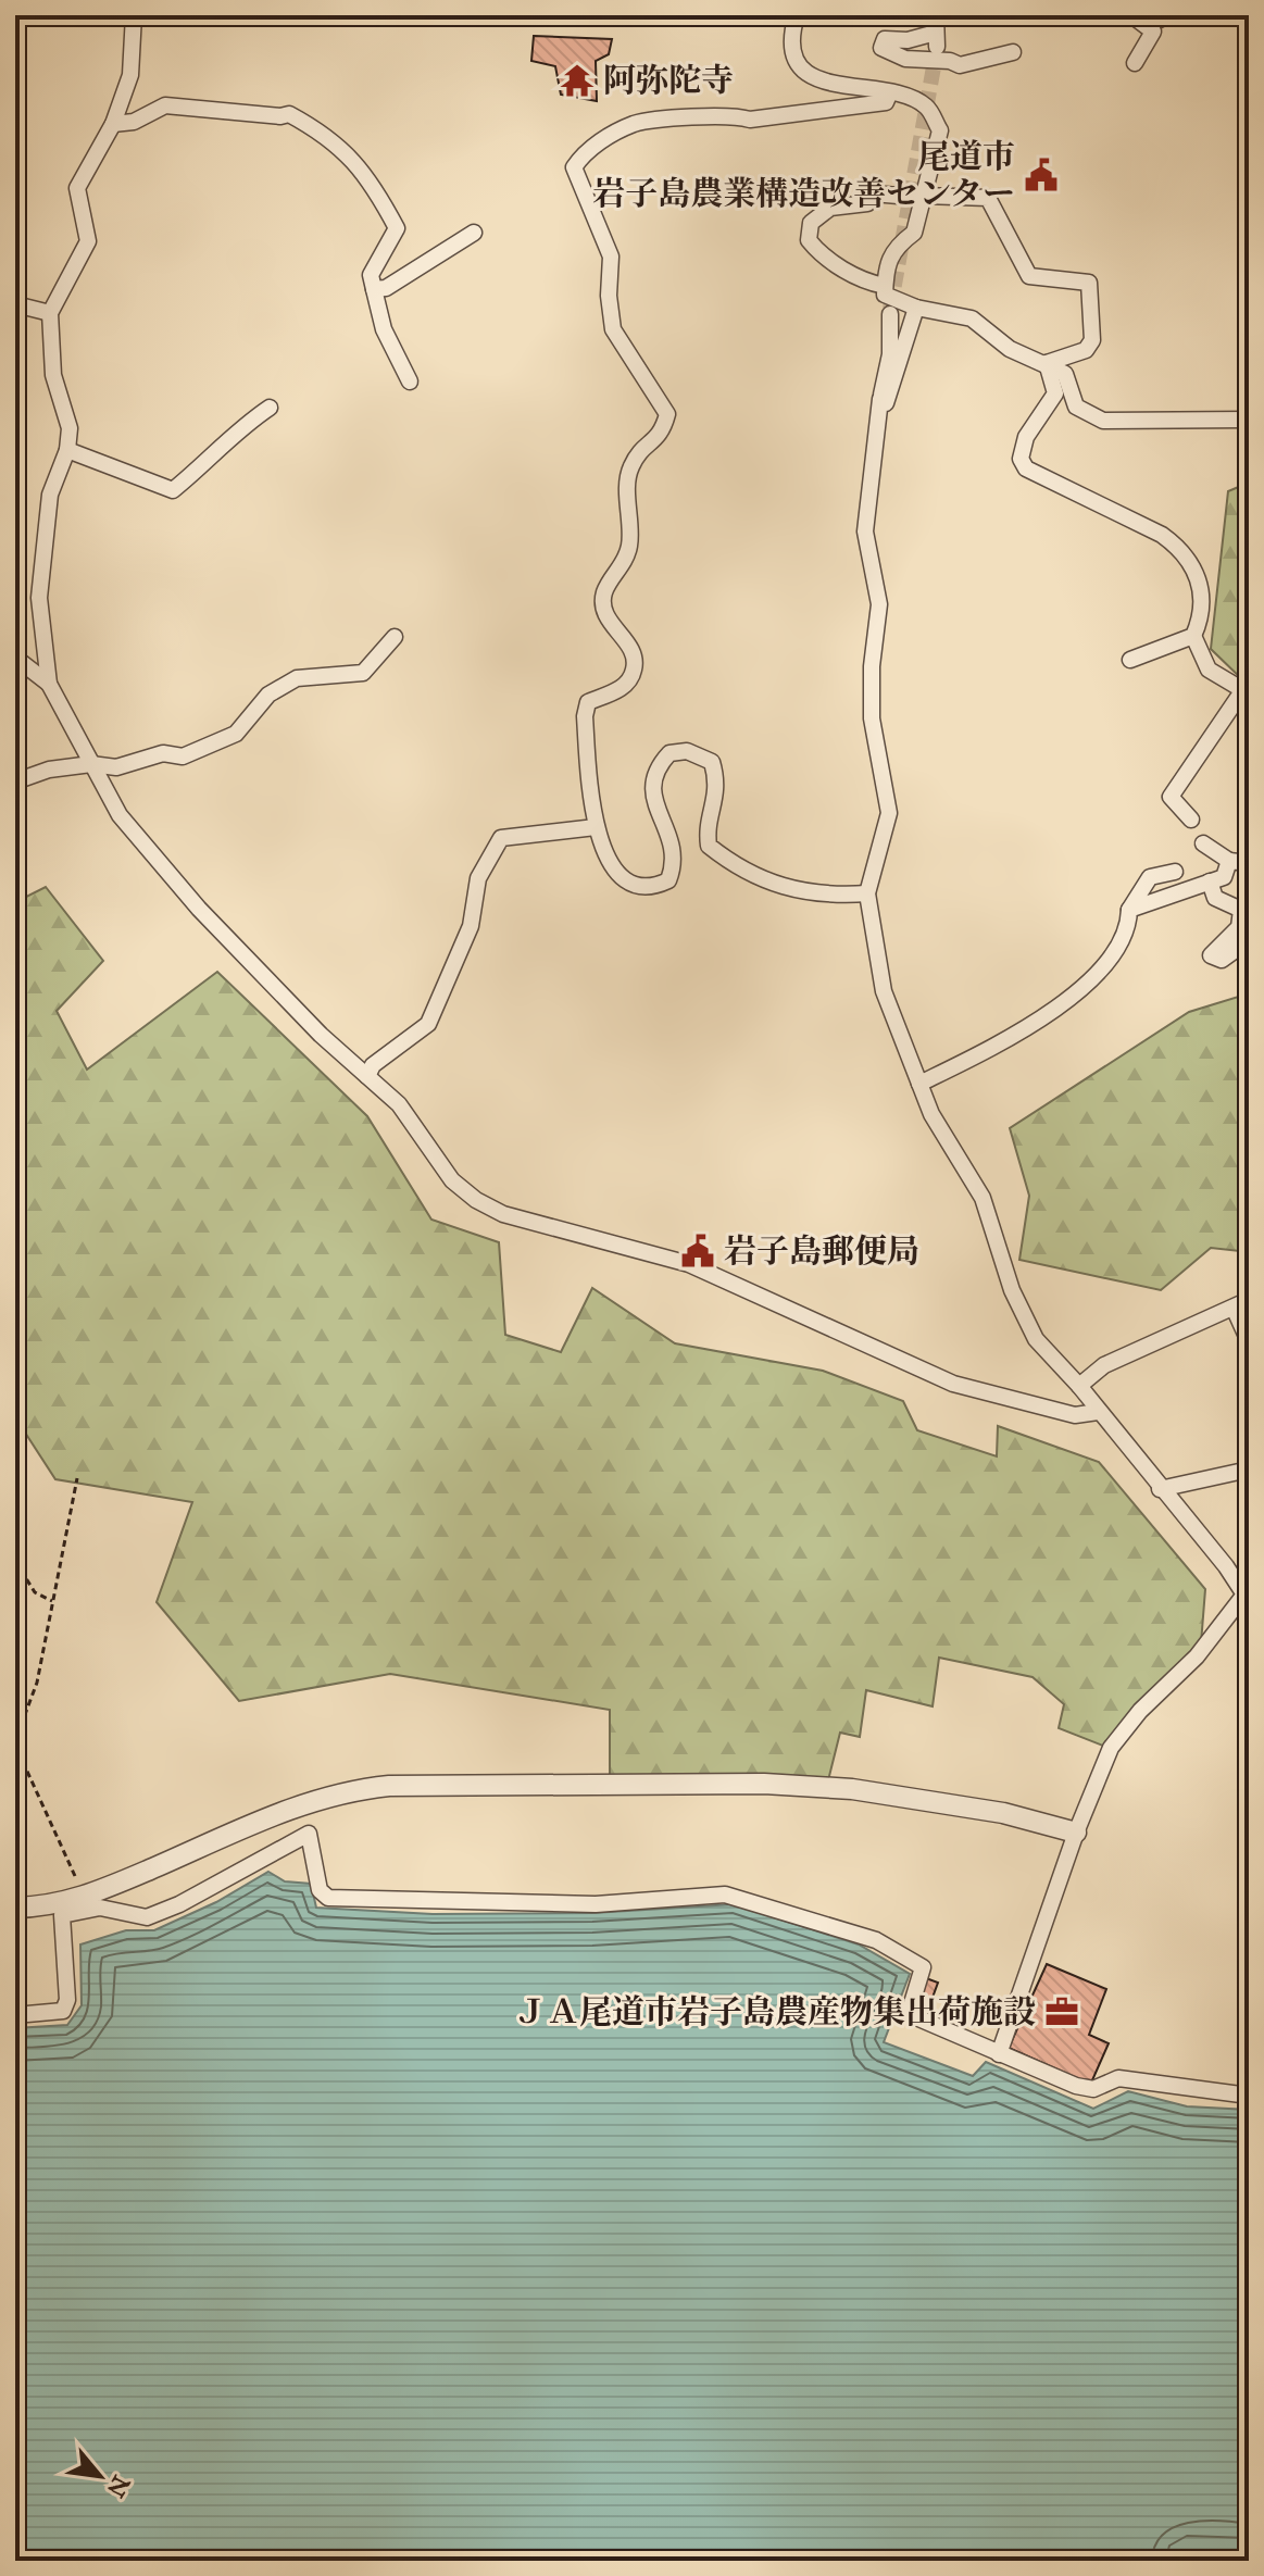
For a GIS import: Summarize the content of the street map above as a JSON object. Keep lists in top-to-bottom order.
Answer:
{
  "places": {
    "temple": ["阿弥陀寺"],
    "public building": ["尾道市 岩子島農業構造改善センター", "岩子島郵便局"],
    "office": ["ＪＡ尾道市岩子島農産物集出荷施設"]
  },
  "north": "bottom right"
}
